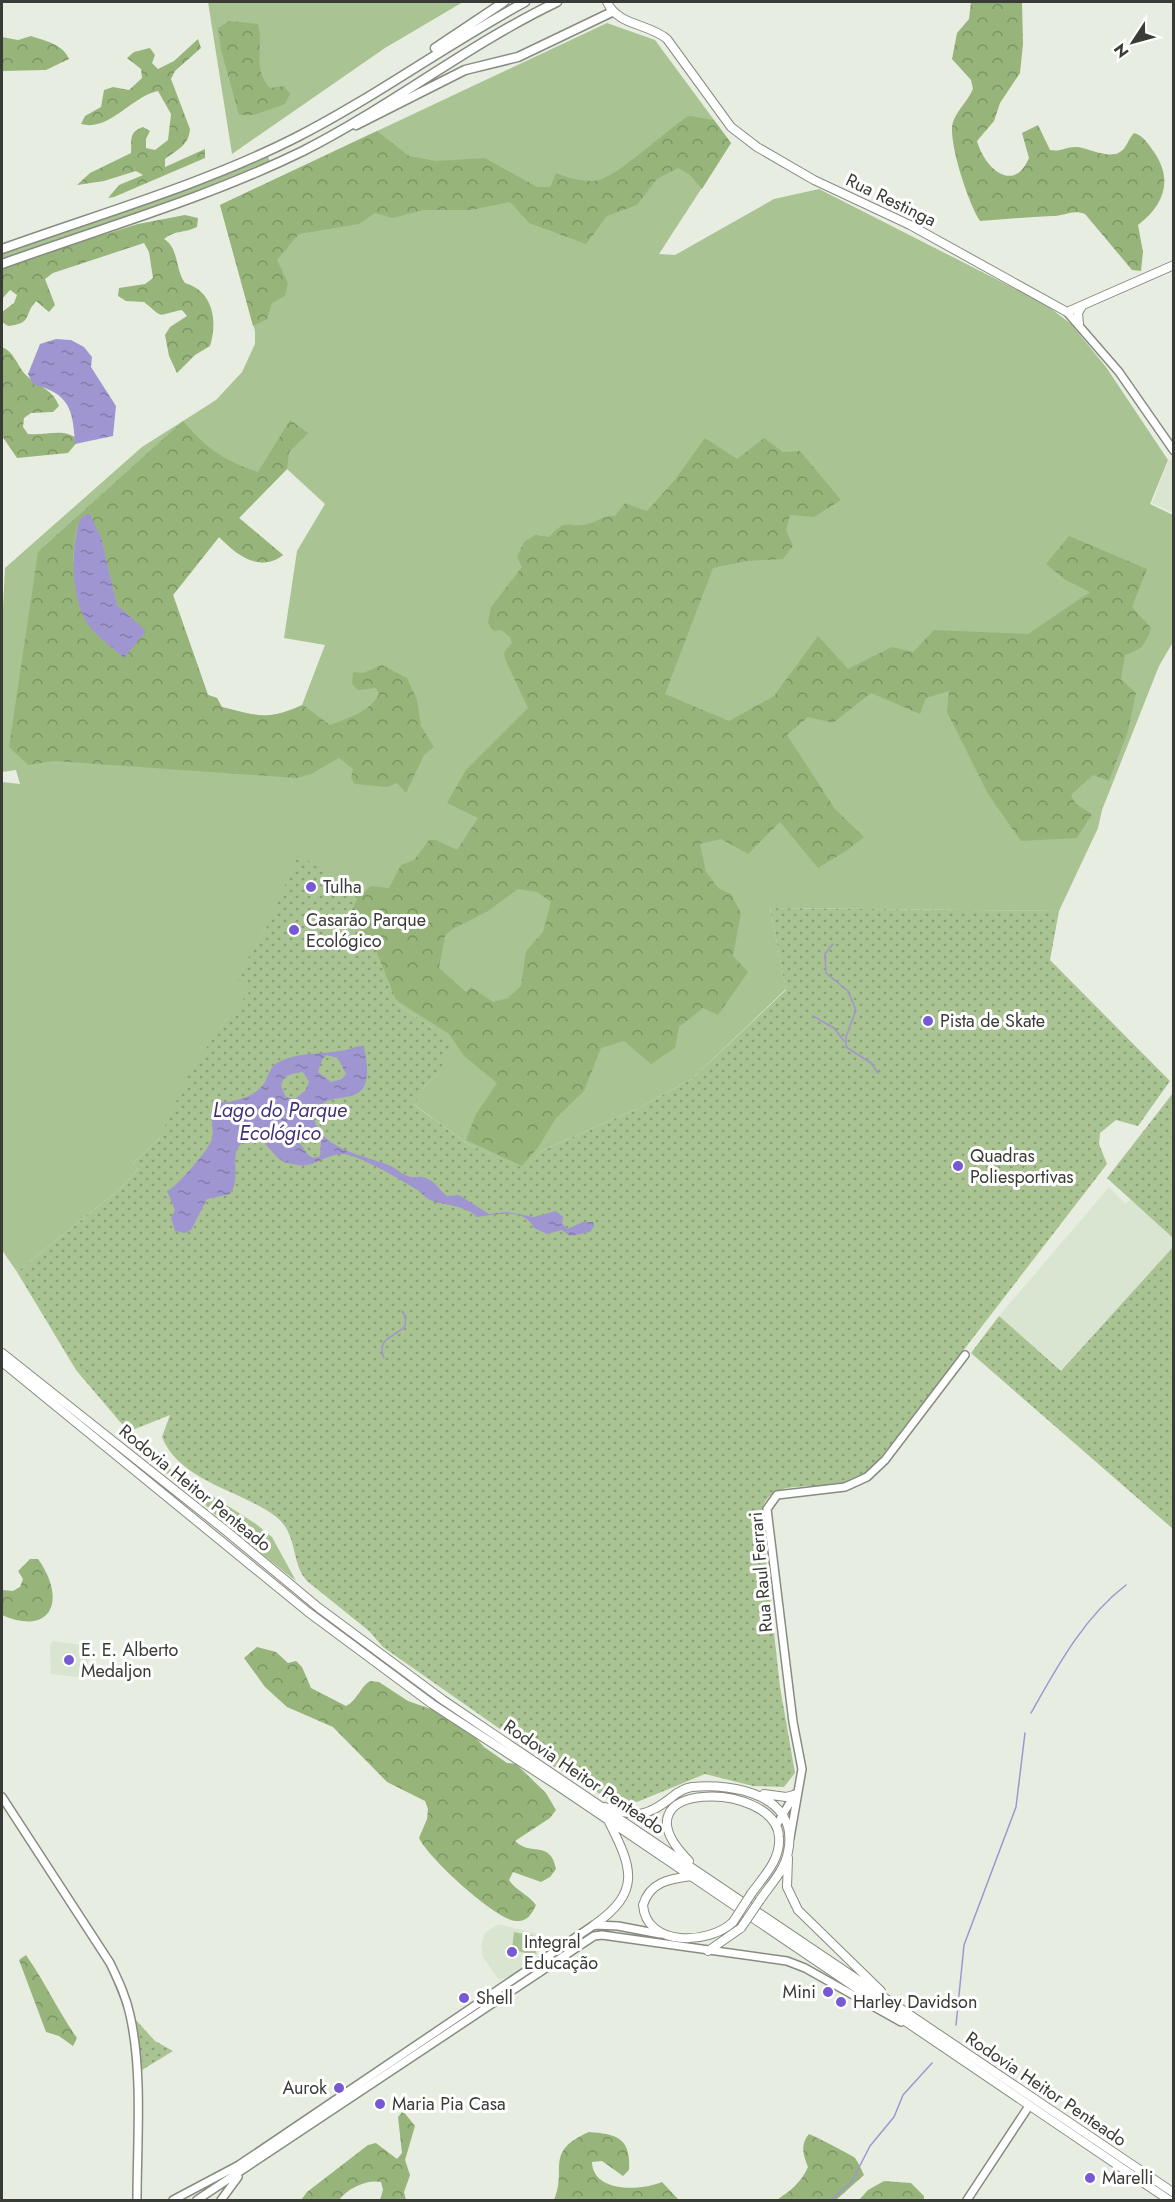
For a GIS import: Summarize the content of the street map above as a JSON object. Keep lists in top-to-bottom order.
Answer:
{
  "streets": {
    "main road": ["Rua Restinga", "Rodovia Heitor Penteado", "Rua Raul Ferrari"]
  },
  "water": ["Lago do Parque Ecológico"],
  "places": [
    "Tulha",
    "Casarão Parque Ecológico",
    "Pista de Skate",
    "Quadras Poliesportivas",
    "E. E. Alberto Medaljon",
    "Integral Educação",
    "Mini",
    "Shell",
    "Harley Davidson",
    "Aurok",
    "Maria Pia Casa",
    "Marelli"
  ],
  "north": "bottom left"
}
